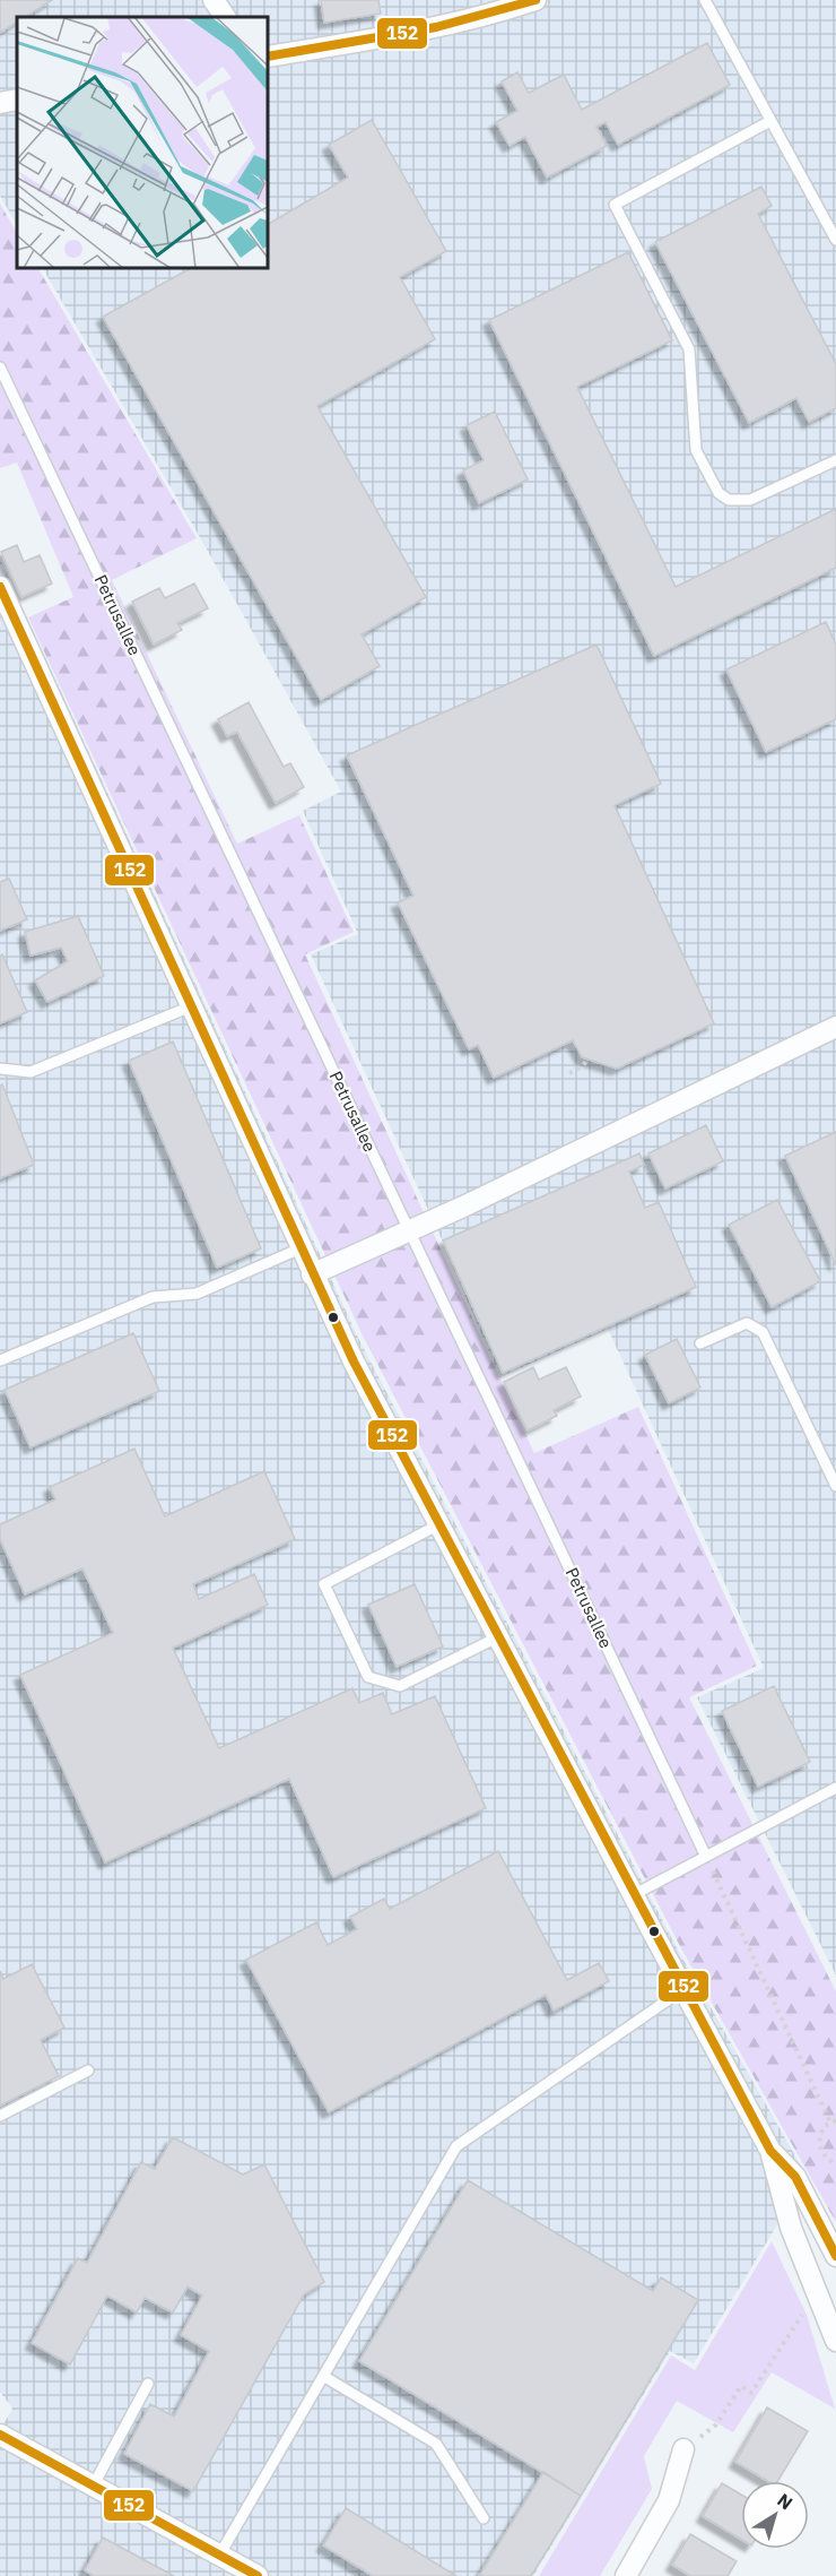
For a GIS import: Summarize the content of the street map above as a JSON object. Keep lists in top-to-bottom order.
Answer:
{
  "streets": {
    "lane": ["Petrusallee"]
  },
  "lines": ["transit line 152"],
  "north": "top right"
}
